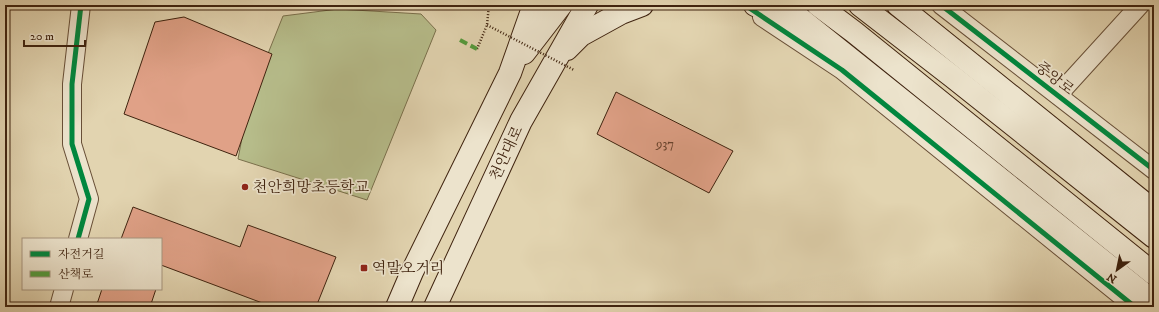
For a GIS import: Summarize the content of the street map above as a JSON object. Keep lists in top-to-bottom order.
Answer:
{
  "streets": {
    "main road": ["천안대로"],
    "street": ["중앙로"]
  },
  "places": {
    "other": ["천안희망초등학교"],
    "transit": ["역말오거리"]
  },
  "house_numbers": ["937"],
  "legend": ["자전거길", "산책로"],
  "scale_bar": "20 m",
  "north": "bottom left"
}
